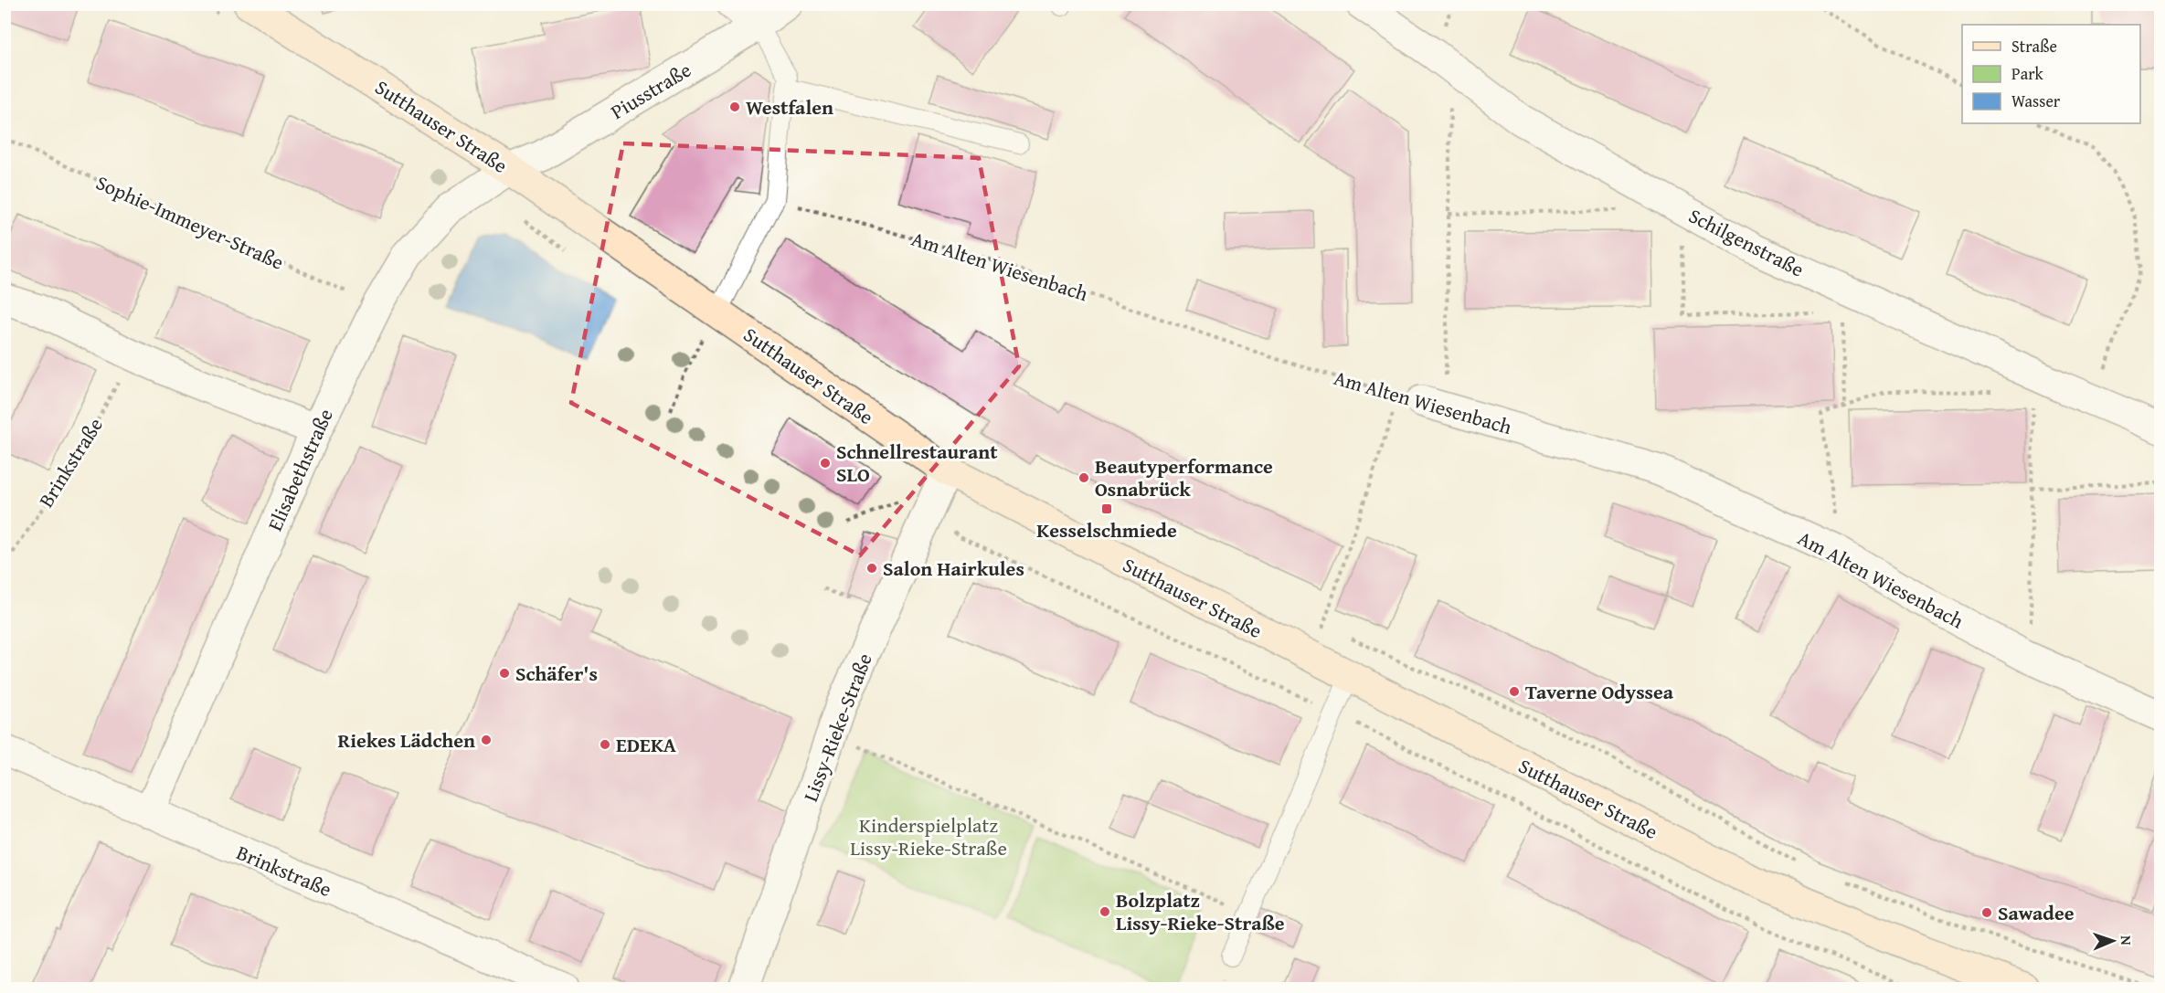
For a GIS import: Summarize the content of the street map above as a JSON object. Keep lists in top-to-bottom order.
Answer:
{
  "streets": {
    "street": [
      "Piusstraße",
      "Sutthauser Straße",
      "Schilgenstraße",
      "Am Alten Wiesenbach",
      "Brinkstraße",
      "Elisabethstraße",
      "Lissy-Rieke-Straße"
    ],
    "path": ["Sophie-Immeyer-Straße"]
  },
  "crossings": [
    ["Piusstraße", "Sutthauser Straße"],
    ["Piusstraße", "Elisabethstraße"],
    ["Sutthauser Straße", "Elisabethstraße"],
    ["Sutthauser Straße", "Lissy-Rieke-Straße"],
    ["Sophie-Immeyer-Straße", "Elisabethstraße"],
    ["Brinkstraße", "Elisabethstraße"]
  ],
  "parks": ["Kinderspielplatz Lissy-Rieke-Straße"],
  "places": {
    "other": [
      "Westfalen",
      "Schnellrestaurant SLO",
      "Beautyperformance Osnabrück",
      "Salon Hairkules",
      "Schäfer's",
      "Taverne Odyssea",
      "Riekes Lädchen",
      "EDEKA",
      "Bolzplatz Lissy-Rieke-Straße",
      "Sawadee"
    ],
    "transit": ["Kesselschmiede"]
  },
  "legend": ["Straße", "Park", "Wasser"],
  "north": "right"
}
